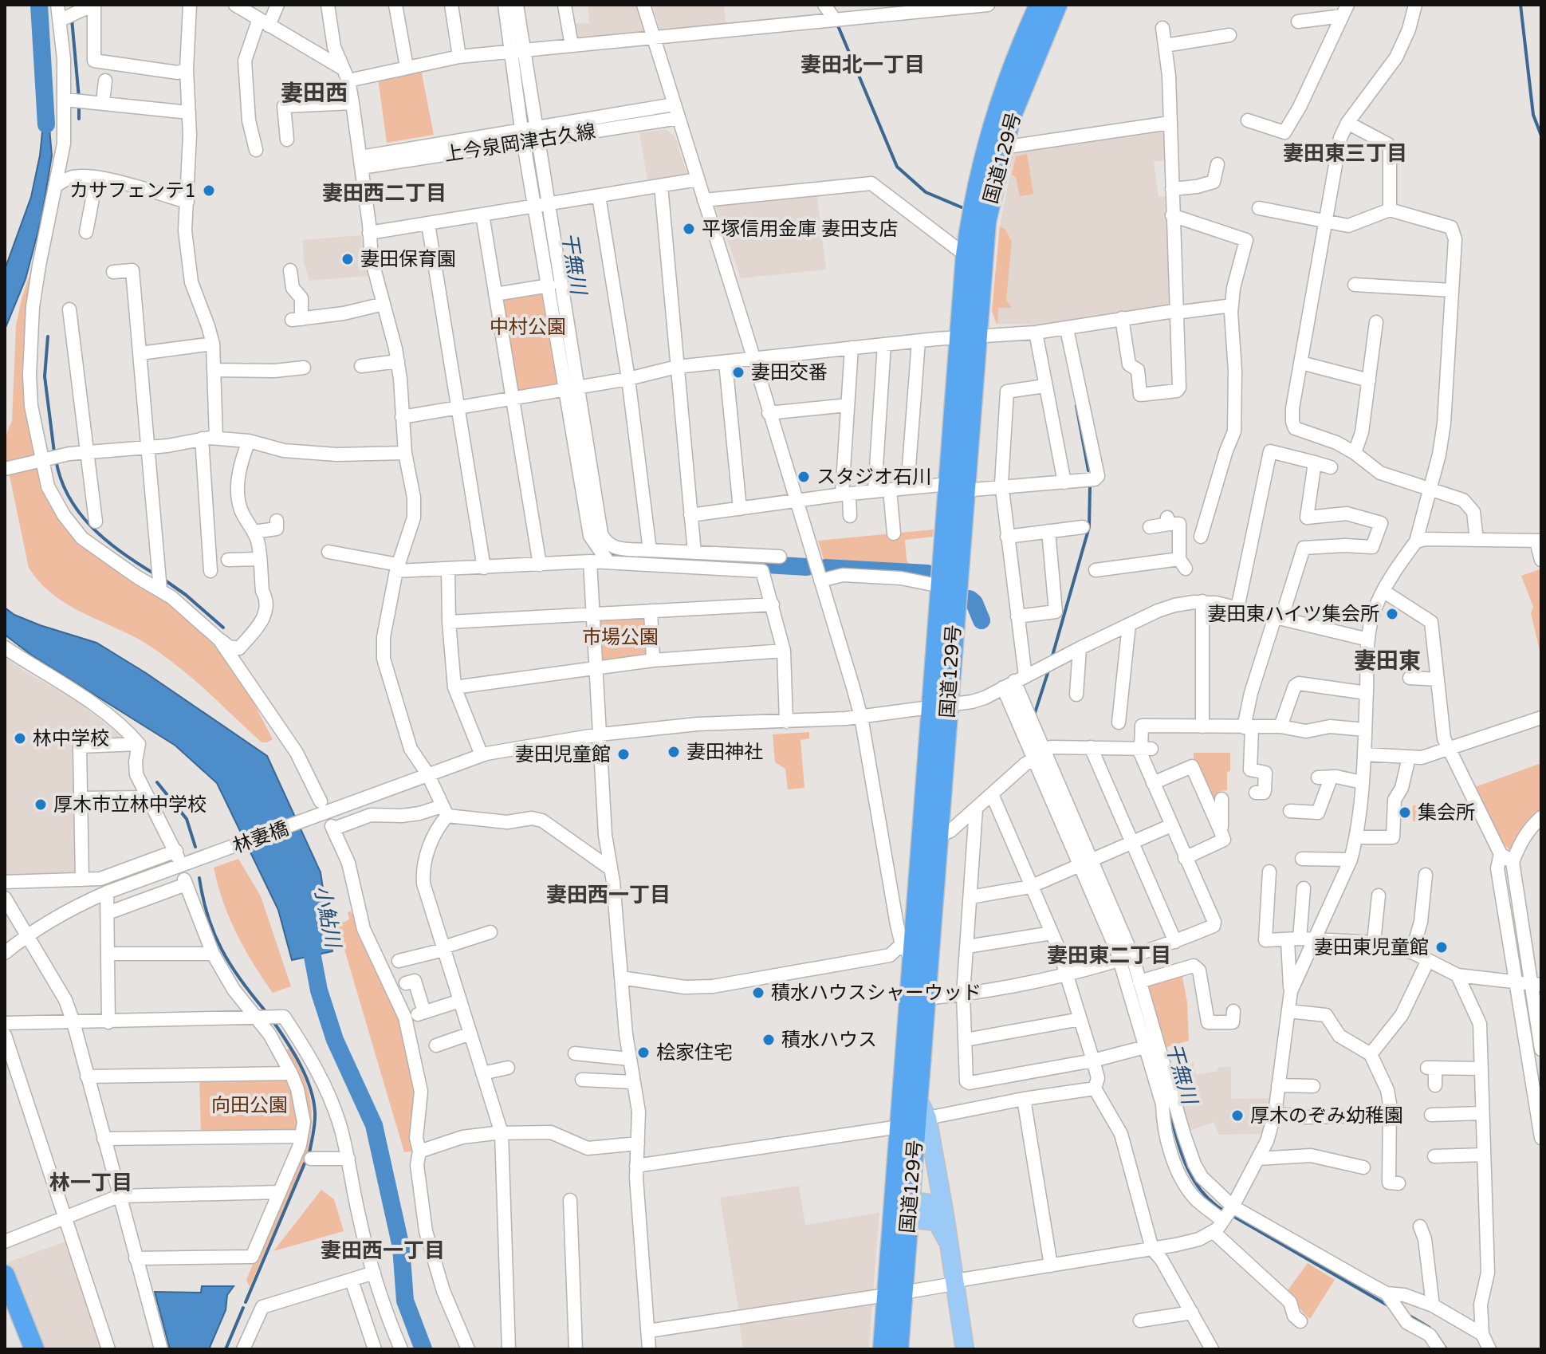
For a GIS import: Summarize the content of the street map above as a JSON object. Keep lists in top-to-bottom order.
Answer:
{
  "streets": {
    "highway": ["国道129号"],
    "street": ["上今泉岡津古久線", "林妻橋"]
  },
  "crossings": [
    ["国道129号", "林妻橋"]
  ],
  "districts": [
    "妻田北一丁目",
    "妻田西",
    "妻田東三丁目",
    "妻田西二丁目",
    "妻田東",
    "妻田西一丁目",
    "妻田東二丁目",
    "林一丁目",
    "妻田西一丁目"
  ],
  "water": ["干無川", "小鮎川"],
  "parks": ["中村公園", "市場公園", "向田公園"],
  "places": [
    "カサフェンテ1",
    "平塚信用金庫 妻田支店",
    "妻田保育園",
    "妻田交番",
    "スタジオ石川",
    "妻田東ハイツ集会所",
    "林中学校",
    "妻田神社",
    "妻田児童館",
    "厚木市立林中学校",
    "集会所",
    "妻田東児童館",
    "積水ハウスシャーウッド",
    "積水ハウス",
    "桧家住宅",
    "厚木のぞみ幼稚園"
  ]
}
